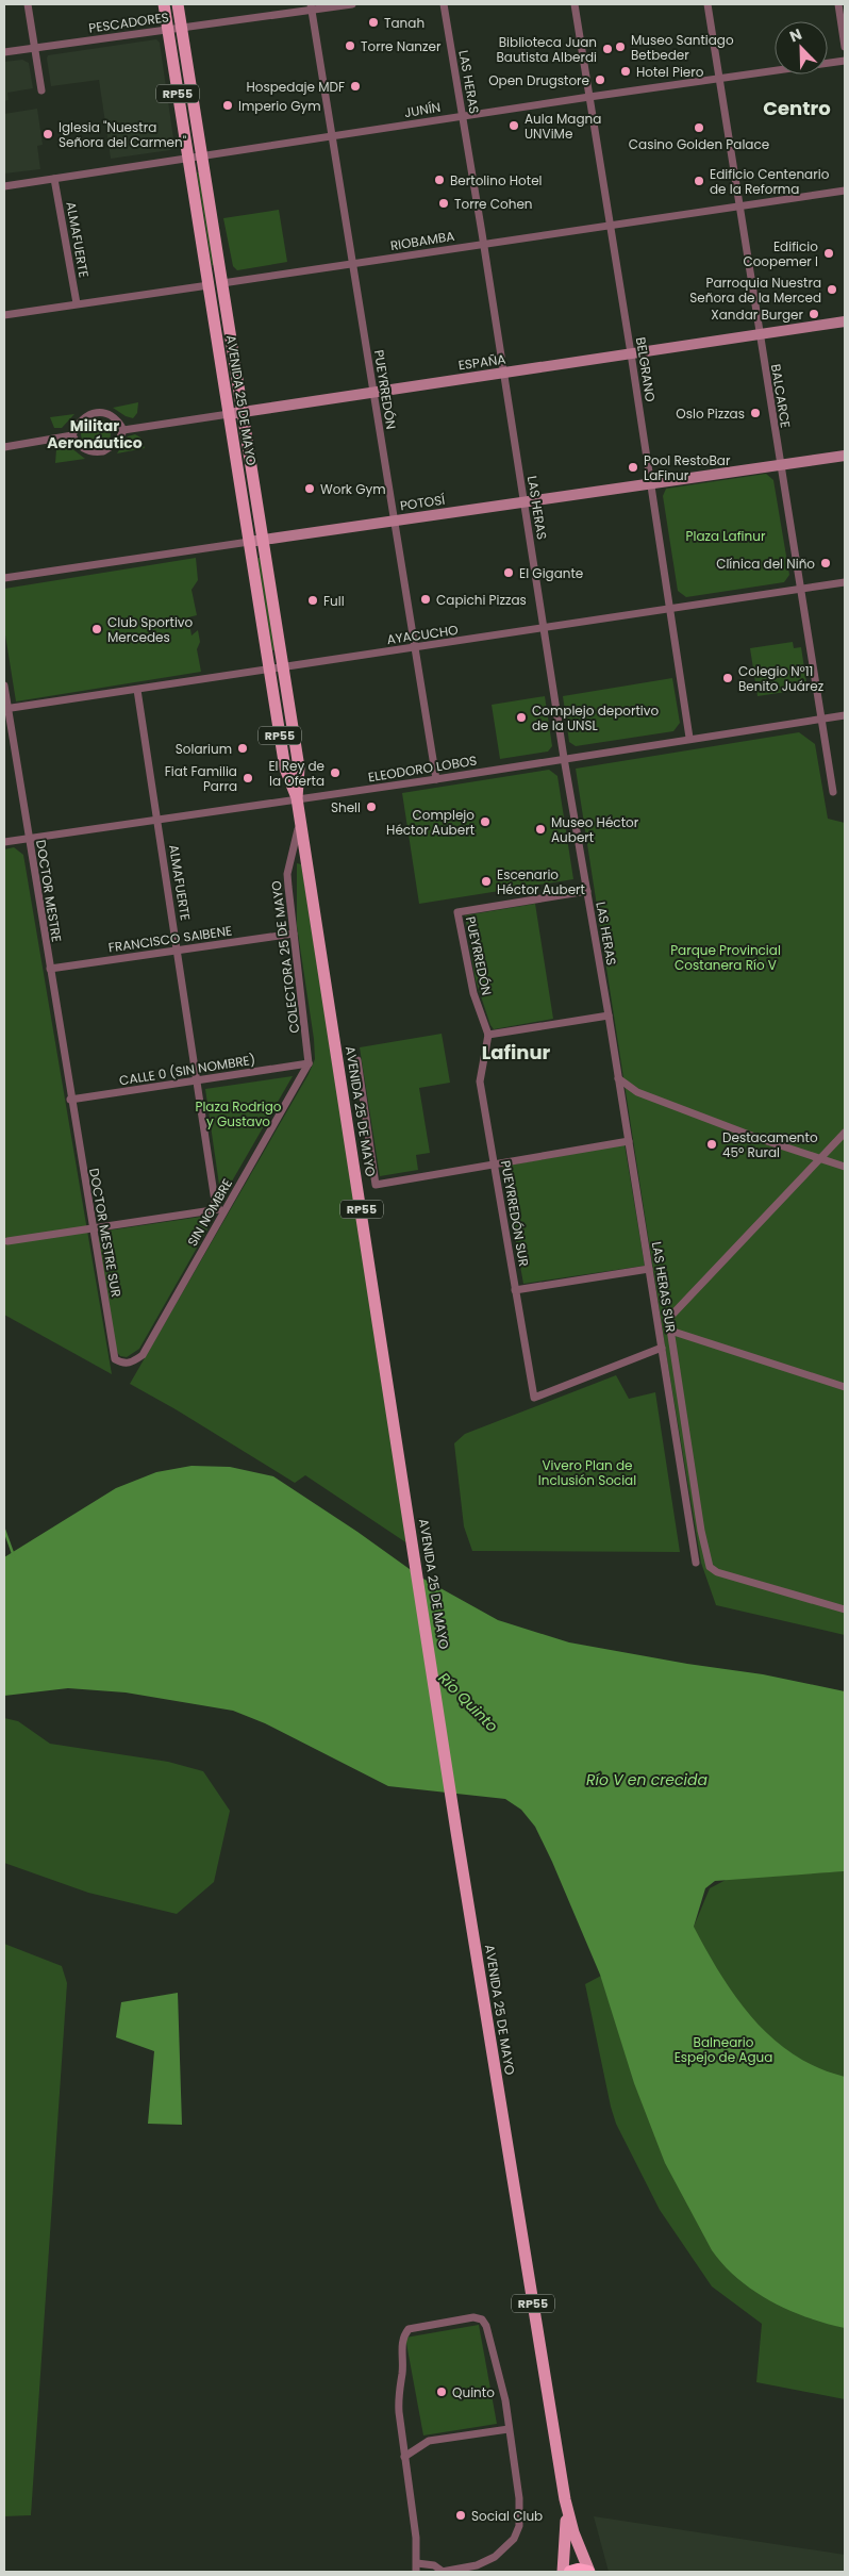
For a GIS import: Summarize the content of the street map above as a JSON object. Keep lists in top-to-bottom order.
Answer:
{
  "streets": {
    "main road": ["RP55", "AVENIDA 25 DE MAYO"],
    "street": [
      "PESCADORES",
      "LAS HERAS",
      "JUNÍN",
      "ALMAFUERTE",
      "RIOBAMBA",
      "ESPAÑA",
      "BELGRANO",
      "PUEYRREDÓN",
      "BALCARCE",
      "POTOSÍ",
      "AYACUCHO",
      "ELEODORO LOBOS",
      "DOCTOR MESTRE",
      "FRANCISCO SAIBENE",
      "COLECTORA 25 DE MAYO",
      "CALLE 0 (SIN NOMBRE)",
      "SIN NOMBRE",
      "PUEYRREDÓN SUR",
      "DOCTOR MESTRE SUR",
      "LAS HERAS SUR"
    ]
  },
  "crossings": [
    ["PESCADORES", "PUEYRREDÓN"],
    ["PESCADORES", "AVENIDA 25 DE MAYO"],
    ["LAS HERAS", "JUNÍN"],
    ["LAS HERAS", "RIOBAMBA"],
    ["LAS HERAS", "ESPAÑA"],
    ["LAS HERAS", "PUEYRREDÓN"],
    ["LAS HERAS", "POTOSÍ"],
    ["LAS HERAS", "AYACUCHO"],
    ["LAS HERAS", "ELEODORO LOBOS"],
    ["LAS HERAS", "LAS HERAS SUR"],
    ["JUNÍN", "ALMAFUERTE"],
    ["JUNÍN", "BELGRANO"],
    ["JUNÍN", "PUEYRREDÓN"],
    ["JUNÍN", "BALCARCE"],
    ["JUNÍN", "AVENIDA 25 DE MAYO"],
    ["ALMAFUERTE", "RIOBAMBA"],
    ["ALMAFUERTE", "AYACUCHO"],
    ["ALMAFUERTE", "ELEODORO LOBOS"],
    ["ALMAFUERTE", "FRANCISCO SAIBENE"],
    ["ALMAFUERTE", "CALLE 0 (SIN NOMBRE)"],
    ["RIOBAMBA", "BELGRANO"],
    ["RIOBAMBA", "PUEYRREDÓN"],
    ["RIOBAMBA", "BALCARCE"],
    ["RIOBAMBA", "AVENIDA 25 DE MAYO"],
    ["ESPAÑA", "BELGRANO"],
    ["ESPAÑA", "PUEYRREDÓN"],
    ["ESPAÑA", "BALCARCE"],
    ["ESPAÑA", "AVENIDA 25 DE MAYO"],
    ["BELGRANO", "POTOSÍ"],
    ["BELGRANO", "AYACUCHO"],
    ["BELGRANO", "ELEODORO LOBOS"],
    ["PUEYRREDÓN", "POTOSÍ"],
    ["PUEYRREDÓN", "AYACUCHO"],
    ["PUEYRREDÓN", "ELEODORO LOBOS"],
    ["PUEYRREDÓN", "PUEYRREDÓN SUR"],
    ["BALCARCE", "POTOSÍ"],
    ["BALCARCE", "AYACUCHO"],
    ["BALCARCE", "ELEODORO LOBOS"],
    ["AVENIDA 25 DE MAYO", "POTOSÍ"],
    ["AVENIDA 25 DE MAYO", "AYACUCHO"],
    ["AVENIDA 25 DE MAYO", "ELEODORO LOBOS"],
    ["AVENIDA 25 DE MAYO", "COLECTORA 25 DE MAYO"],
    ["AYACUCHO", "DOCTOR MESTRE"],
    ["ELEODORO LOBOS", "DOCTOR MESTRE"],
    ["DOCTOR MESTRE", "FRANCISCO SAIBENE"],
    ["DOCTOR MESTRE", "CALLE 0 (SIN NOMBRE)"],
    ["DOCTOR MESTRE", "DOCTOR MESTRE SUR"],
    ["FRANCISCO SAIBENE", "COLECTORA 25 DE MAYO"],
    ["COLECTORA 25 DE MAYO", "CALLE 0 (SIN NOMBRE)"],
    ["COLECTORA 25 DE MAYO", "SIN NOMBRE"],
    ["CALLE 0 (SIN NOMBRE)", "SIN NOMBRE"],
    ["CALLE 0 (SIN NOMBRE)", "DOCTOR MESTRE SUR"],
    ["SIN NOMBRE", "DOCTOR MESTRE SUR"],
    ["PUEYRREDÓN SUR", "LAS HERAS SUR"]
  ],
  "districts": ["Centro", "Militar Aeronáutico", "Lafinur"],
  "water": ["Río Quinto", "Río V en crecida"],
  "parks": [
    "Plaza Lafinur",
    "Parque Provincial Costanera Río V",
    "Plaza Rodrigo y Gustavo",
    "Vivero Plan de Inclusión Social",
    "Balneario Espejo de Agua"
  ],
  "places": [
    "Tanah",
    "Torre Nanzer",
    "Museo Santiago Betbeder",
    "Biblioteca Juan Bautista Alberdi",
    "Hotel Piero",
    "Open Drugstore",
    "Hospedaje MDF",
    "Imperio Gym",
    "Aula Magna UNViMe",
    "Casino Golden Palace",
    "Iglesia \"Nuestra Señora del Carmen\"",
    "Bertolino Hotel",
    "Edificio Centenario de la Reforma",
    "Torre Cohen",
    "Edificio Coopemer I",
    "Parroquia Nuestra Señora de la Merced",
    "Xandar Burger",
    "Oslo Pizzas",
    "Pool RestoBar LaFinur",
    "Work Gym",
    "Clínica del Niño",
    "El Gigante",
    "Capichi Pizzas",
    "Full",
    "Club Sportivo Mercedes",
    "Colegio N°11 Benito Juárez",
    "Complejo deportivo de la UNSL",
    "Solarium",
    "El Rey de la Oferta",
    "Fiat Familia Parra",
    "Shell",
    "Complejo Héctor Aubert",
    "Museo Héctor Aubert",
    "Escenario Héctor Aubert",
    "Destacamento 45º Rural",
    "Quinto",
    "Social Club"
  ],
  "north": "top left"
}
